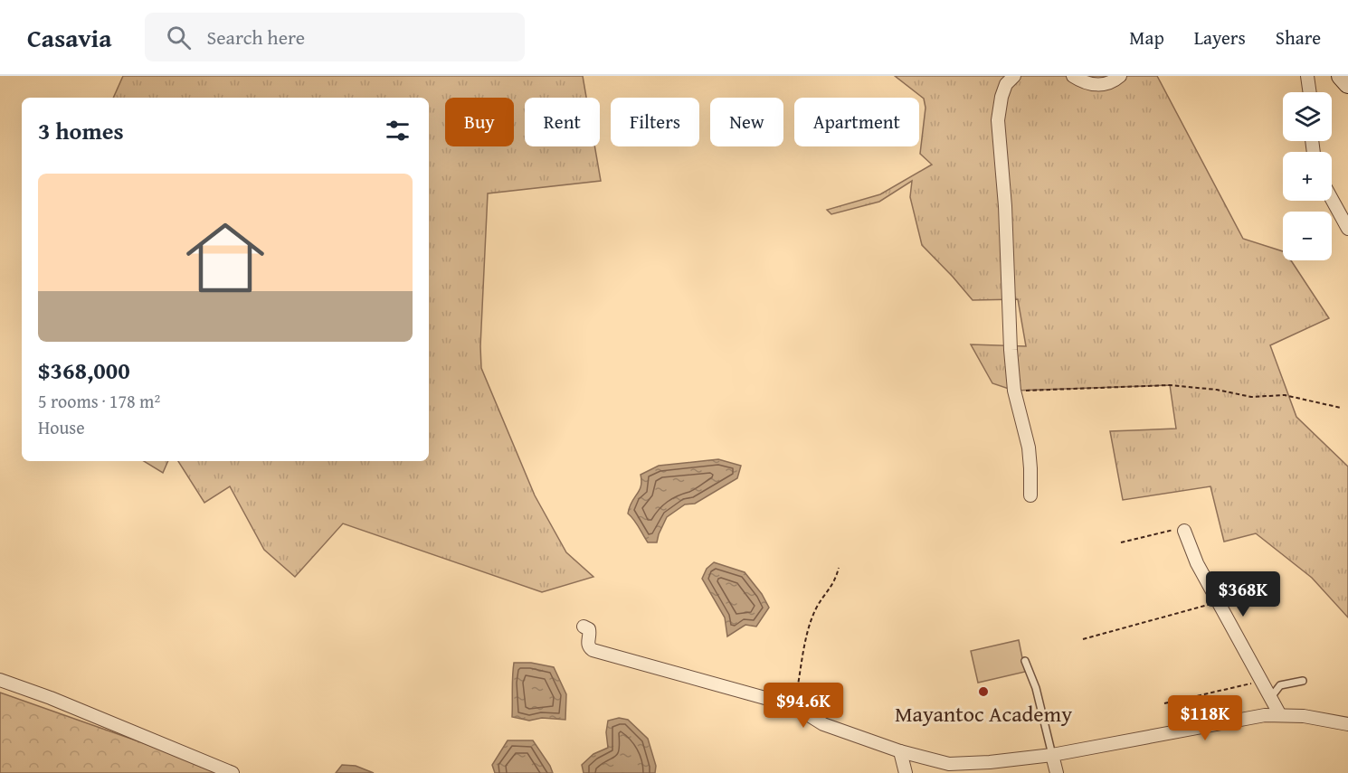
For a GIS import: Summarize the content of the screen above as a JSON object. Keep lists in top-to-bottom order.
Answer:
{
  "places": ["Mayantoc Academy"],
  "page": {
    "header": "Casavia",
    "search": "Search here",
    "nav": ["Map", "Layers", "Share"],
    "map_buttons": ["+", "−"],
    "chip": [
      "Buy",
      "Rent",
      "Filters",
      "New",
      "Apartment"
    ],
    "heading": "3 homes",
    "list": [
      {
        "name": "$368,000",
        "note": "5 rooms · 178 m² · House"
      }
    ],
    "price": ["$368K", "$94.6K", "$118K"]
  }
}
